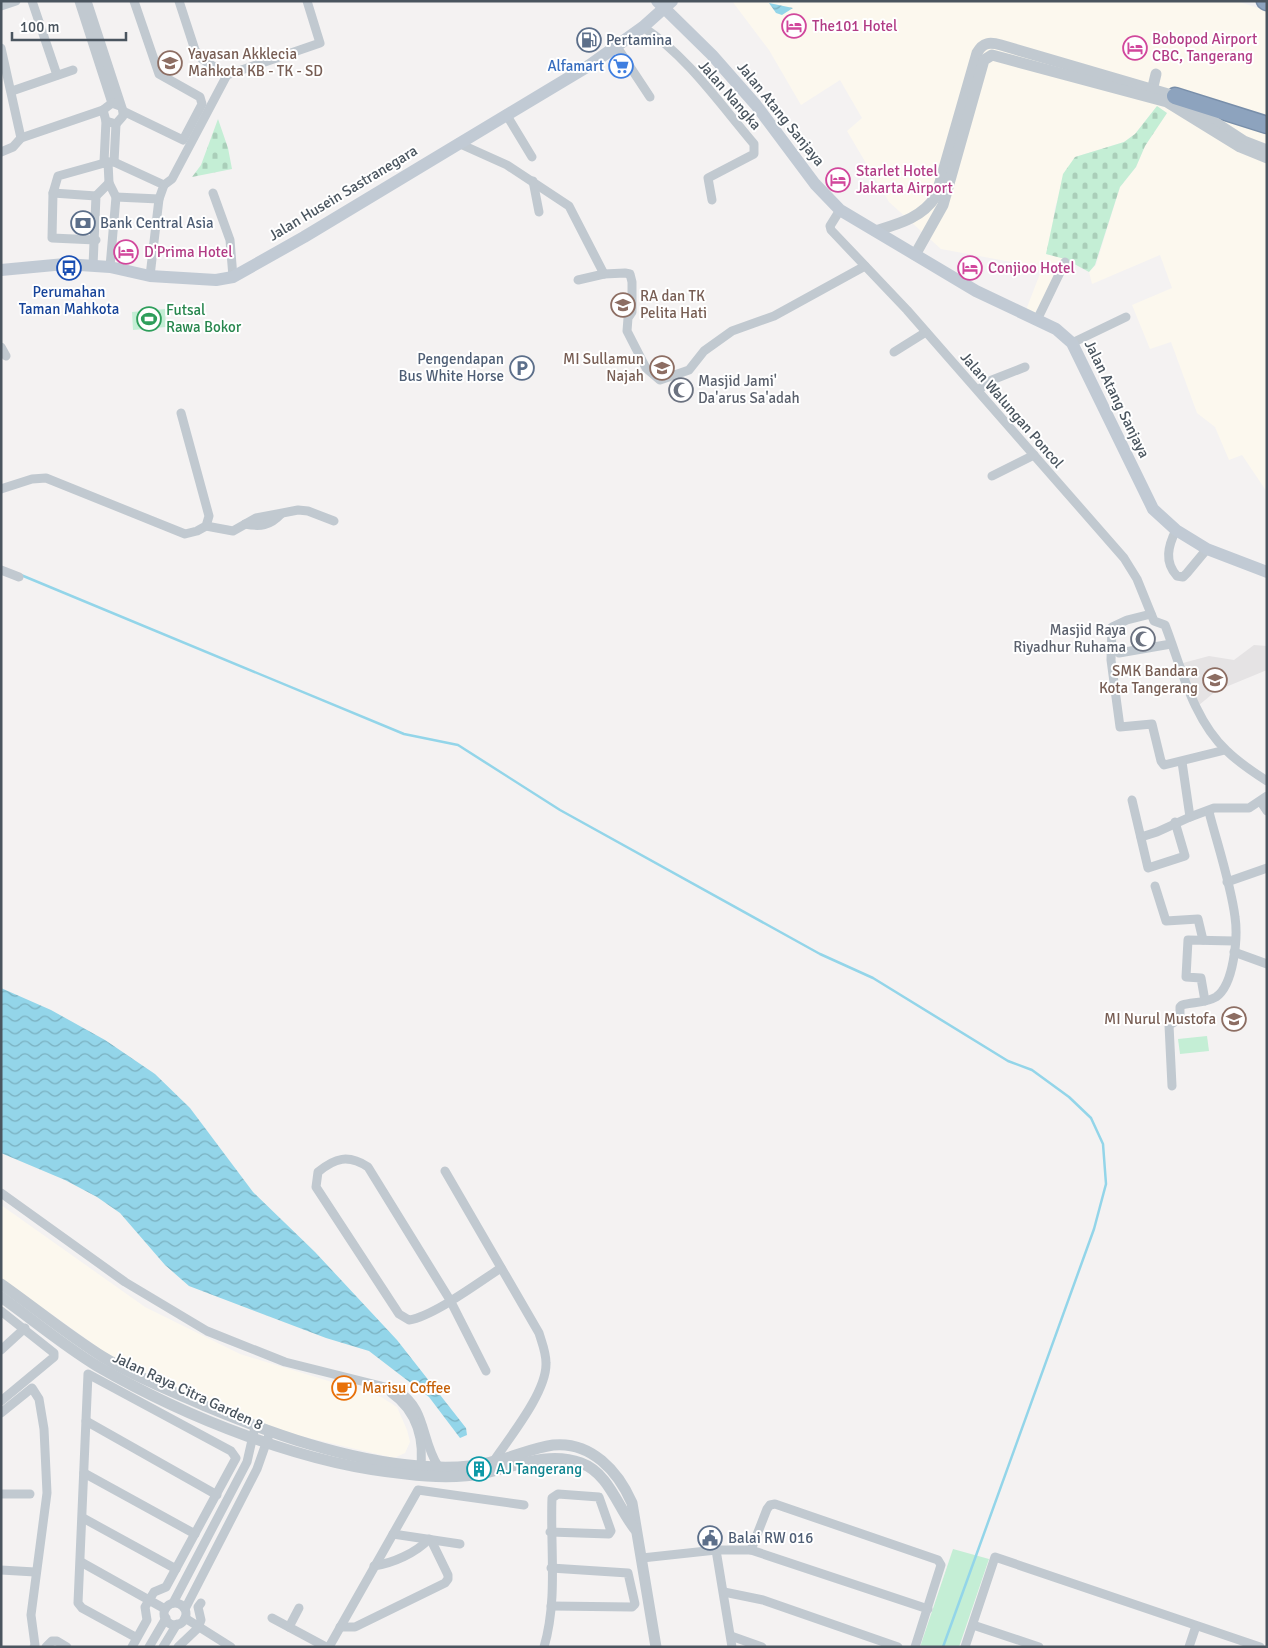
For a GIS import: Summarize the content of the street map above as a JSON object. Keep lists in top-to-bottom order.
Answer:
{
  "streets": {
    "main road": ["Jalan Atang Sanjaya", "Jalan Husein Sastranegara"],
    "street": ["Jalan Nangka", "Jalan Walungan Poncol", "Jalan Raya Citra Garden 8"]
  },
  "crossings": [
    ["Jalan Nangka", "Jalan Husein Sastranegara"],
    ["Jalan Atang Sanjaya", "Jalan Husein Sastranegara"],
    ["Jalan Atang Sanjaya", "Jalan Walungan Poncol"]
  ],
  "places": {
    "hotel": [
      "The101 Hotel",
      "Bobopod Airport CBC, Tangerang",
      "Starlet Hotel Jakarta Airport",
      "D'Prima Hotel",
      "Conjioo Hotel"
    ],
    "fuel station": ["Pertamina"],
    "school or university": [
      "Yayasan Akklecia Mahkota KB - TK - SD",
      "RA dan TK Pelita Hati",
      "MI Sullamun Najah",
      "SMK Bandara Kota Tangerang",
      "MI Nurul Mustofa"
    ],
    "supermarket": ["Alfamart"],
    "bank": ["Bank Central Asia"],
    "bus stop": ["Perumahan Taman Mahkota"],
    "sports": ["Futsal Rawa Bokor"],
    "parking": ["Pengendapan Bus White Horse"],
    "mosque": ["Masjid Jami' Da'arus Sa'adah", "Masjid Raya Riyadhur Ruhama"],
    "cafe": ["Marisu Coffee"],
    "building": ["AJ Tangerang"],
    "public building": ["Balai RW 016"]
  },
  "scale_bar": "100 m"
}
